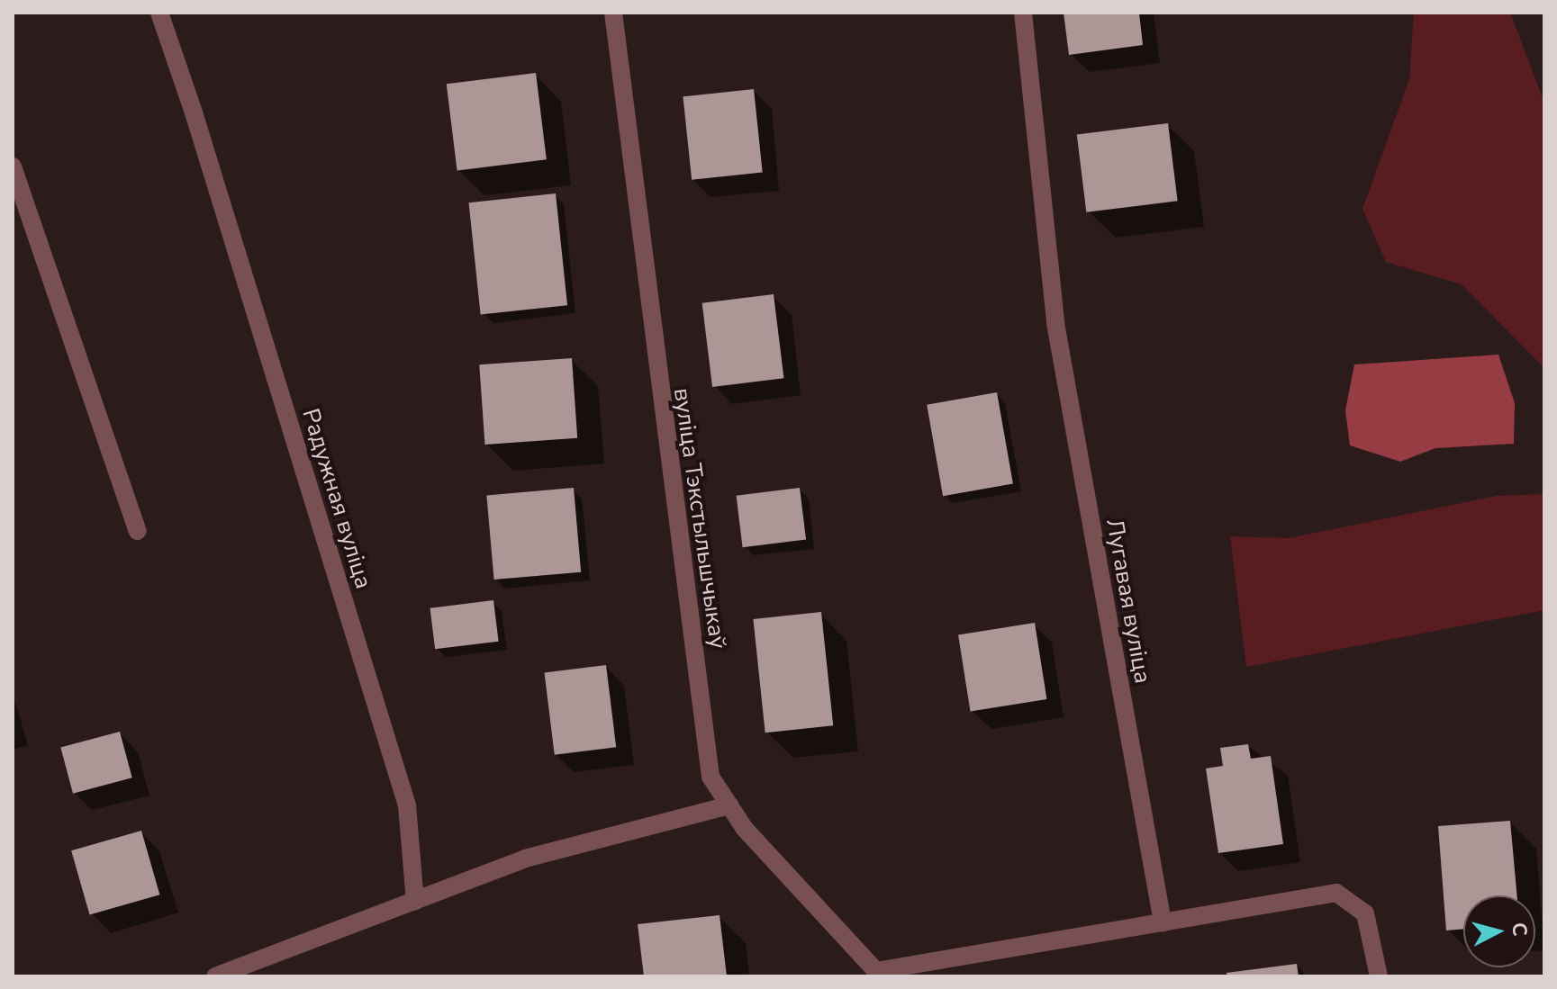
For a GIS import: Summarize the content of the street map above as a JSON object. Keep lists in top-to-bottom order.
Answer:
{
  "streets": {
    "street": ["Радужная вуліца", "вуліца Тэкстыльшчыкаў", "Лугавая вуліца"]
  },
  "north": "right"
}
